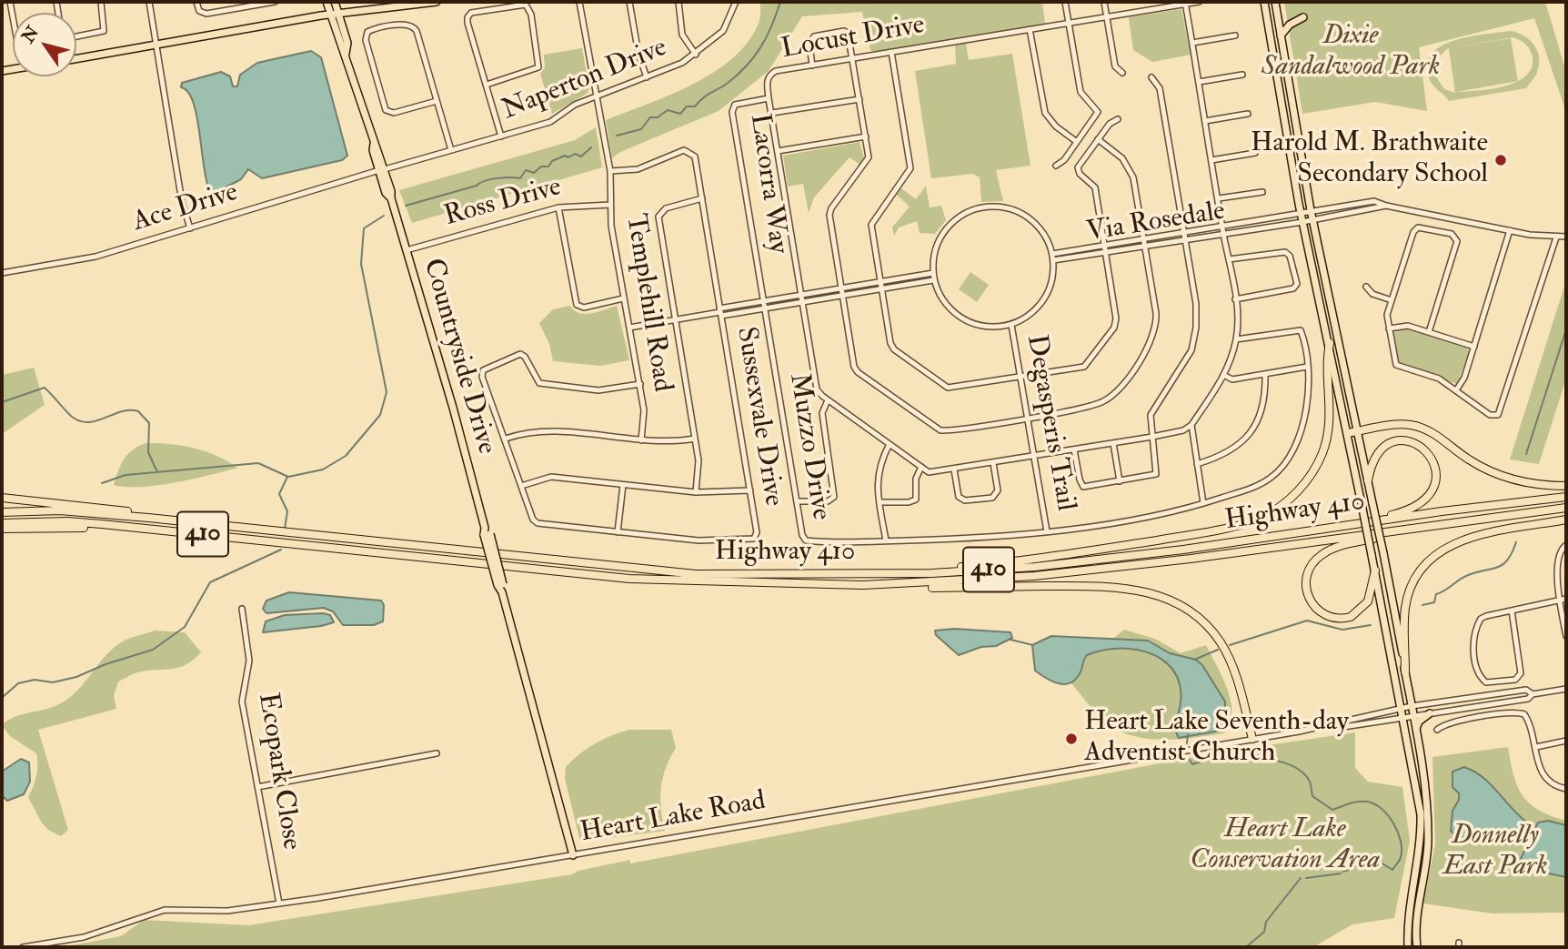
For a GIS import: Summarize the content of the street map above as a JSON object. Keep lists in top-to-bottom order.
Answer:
{
  "streets": {
    "highway": ["Highway 410", "410"],
    "main road": ["Countryside Drive"],
    "street": [
      "Locust Drive",
      "Naperton Drive",
      "Lacorra Way",
      "Ross Drive",
      "Ace Drive",
      "Via Rosedale",
      "Templehill Road",
      "Sussexvale Drive",
      "Degasperis Trail",
      "Muzzo Drive",
      "Ecopark Close",
      "Heart Lake Road"
    ]
  },
  "crossings": [
    ["Locust Drive", "Lacorra Way"],
    ["Naperton Drive", "Ace Drive"],
    ["Naperton Drive", "Templehill Road"],
    ["Naperton Drive", "Countryside Drive"],
    ["Lacorra Way", "Muzzo Drive"],
    ["Ross Drive", "Templehill Road"],
    ["Ross Drive", "Countryside Drive"],
    ["Ace Drive", "Countryside Drive"],
    ["Via Rosedale", "Degasperis Trail"],
    ["Templehill Road", "Sussexvale Drive"],
    ["Countryside Drive", "Heart Lake Road"],
    ["Degasperis Trail", "Muzzo Drive"],
    ["Ecopark Close", "Heart Lake Road"]
  ],
  "parks": ["Dixie Sandalwood Park", "Heart Lake Conservation Area", "Donnelly East Park"],
  "places": ["Harold M. Brathwaite Secondary School", "Heart Lake Seventh-day Adventist Church"],
  "north": "top left"
}
